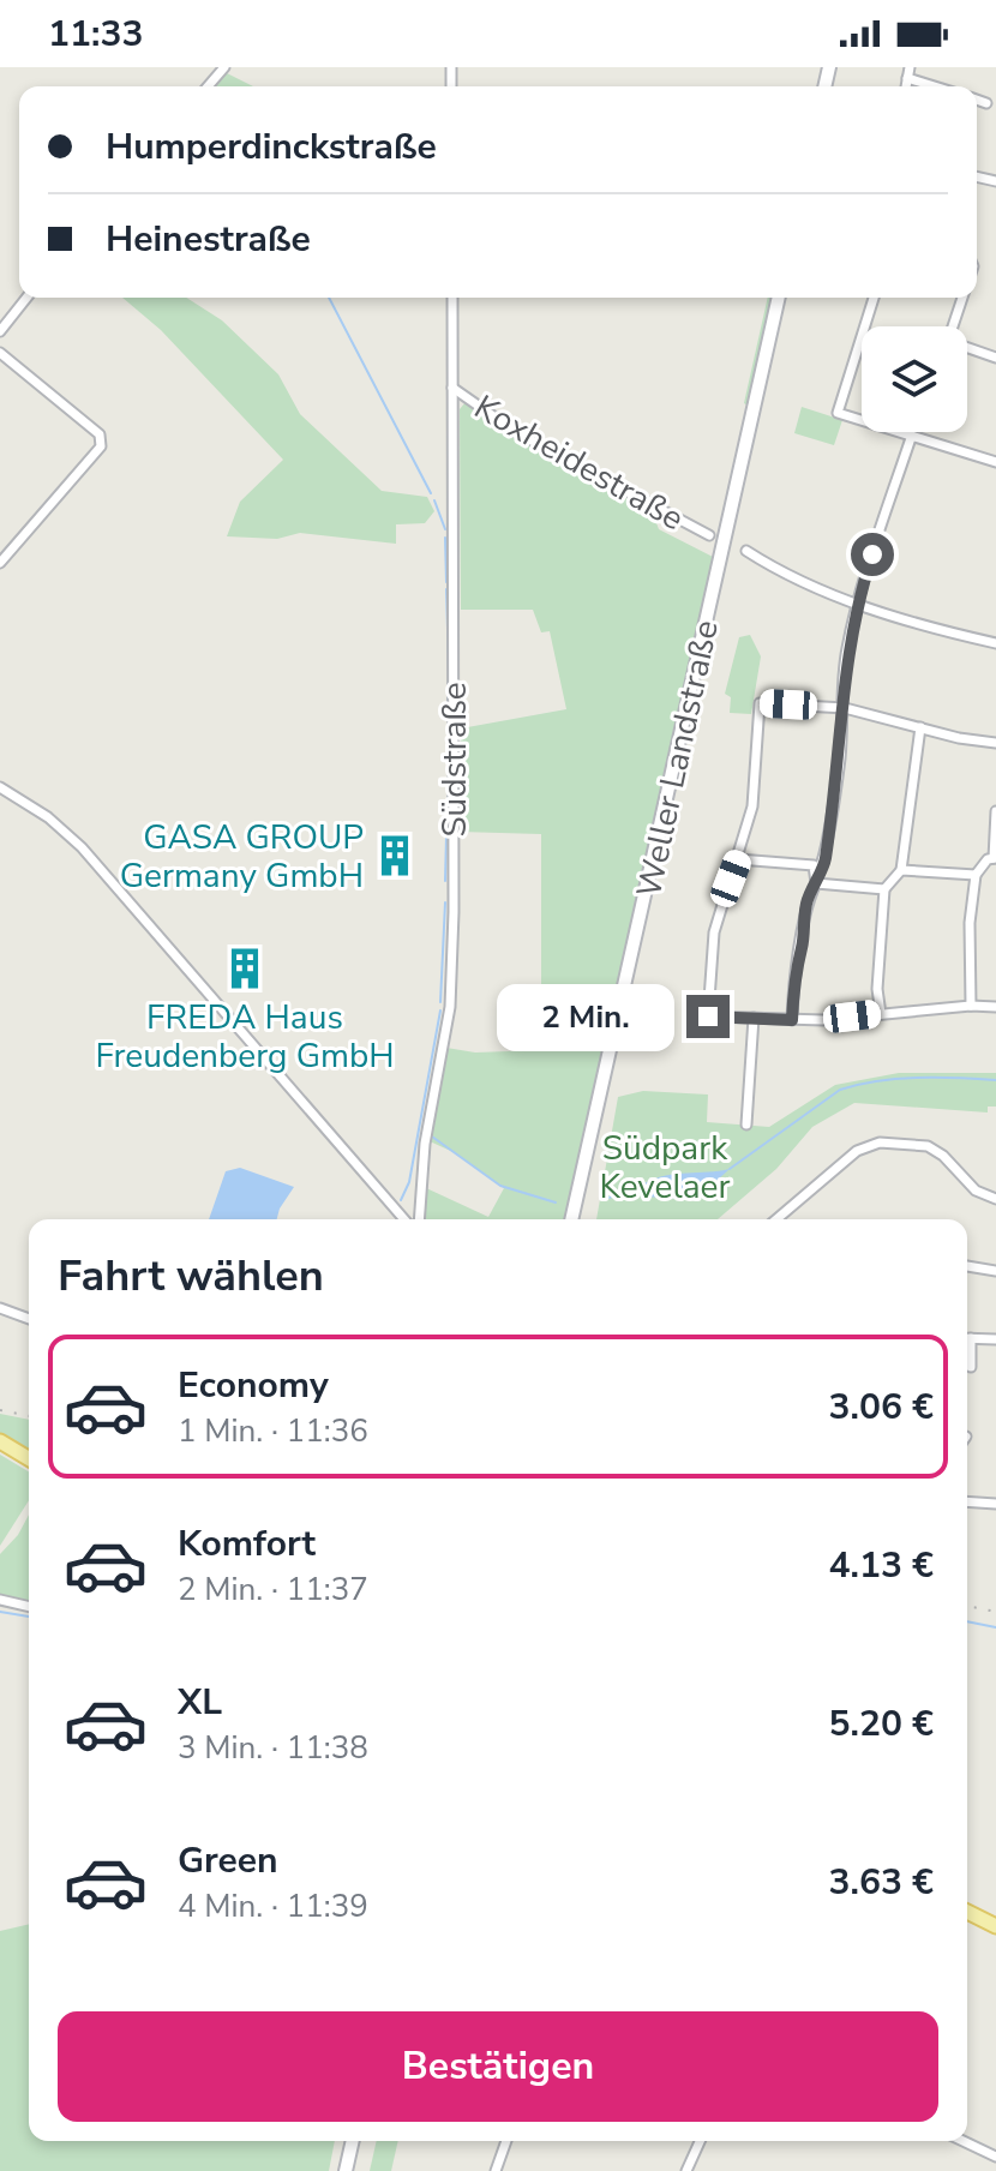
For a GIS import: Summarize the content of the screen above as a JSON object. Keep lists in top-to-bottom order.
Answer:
{
  "streets": {
    "main road": ["Weller Landstraße"],
    "street": ["Koxheidestraße", "Südstraße"]
  },
  "crossings": [
    ["Koxheidestraße", "Südstraße"]
  ],
  "parks": ["Südpark Kevelaer"],
  "places": {
    "building": ["GASA GROUP Germany GmbH", "FREDA Haus Freudenberg GmbH"]
  },
  "page": {
    "status": "11:33",
    "banner": ["Humperdinckstraße", "Heinestraße"],
    "bubble": "2 Min.",
    "heading": "Fahrt wählen",
    "list": [
      {
        "name": "Economy",
        "note": "1 Min. · 11:36",
        "value": "3.06 €"
      },
      {
        "name": "Komfort",
        "note": "2 Min. · 11:37",
        "value": "4.13 €"
      },
      {
        "name": "XL",
        "note": "3 Min. · 11:38",
        "value": "5.20 €"
      },
      {
        "name": "Green",
        "note": "4 Min. · 11:39",
        "value": "3.63 €"
      }
    ],
    "buttons": "Bestätigen"
  }
}
